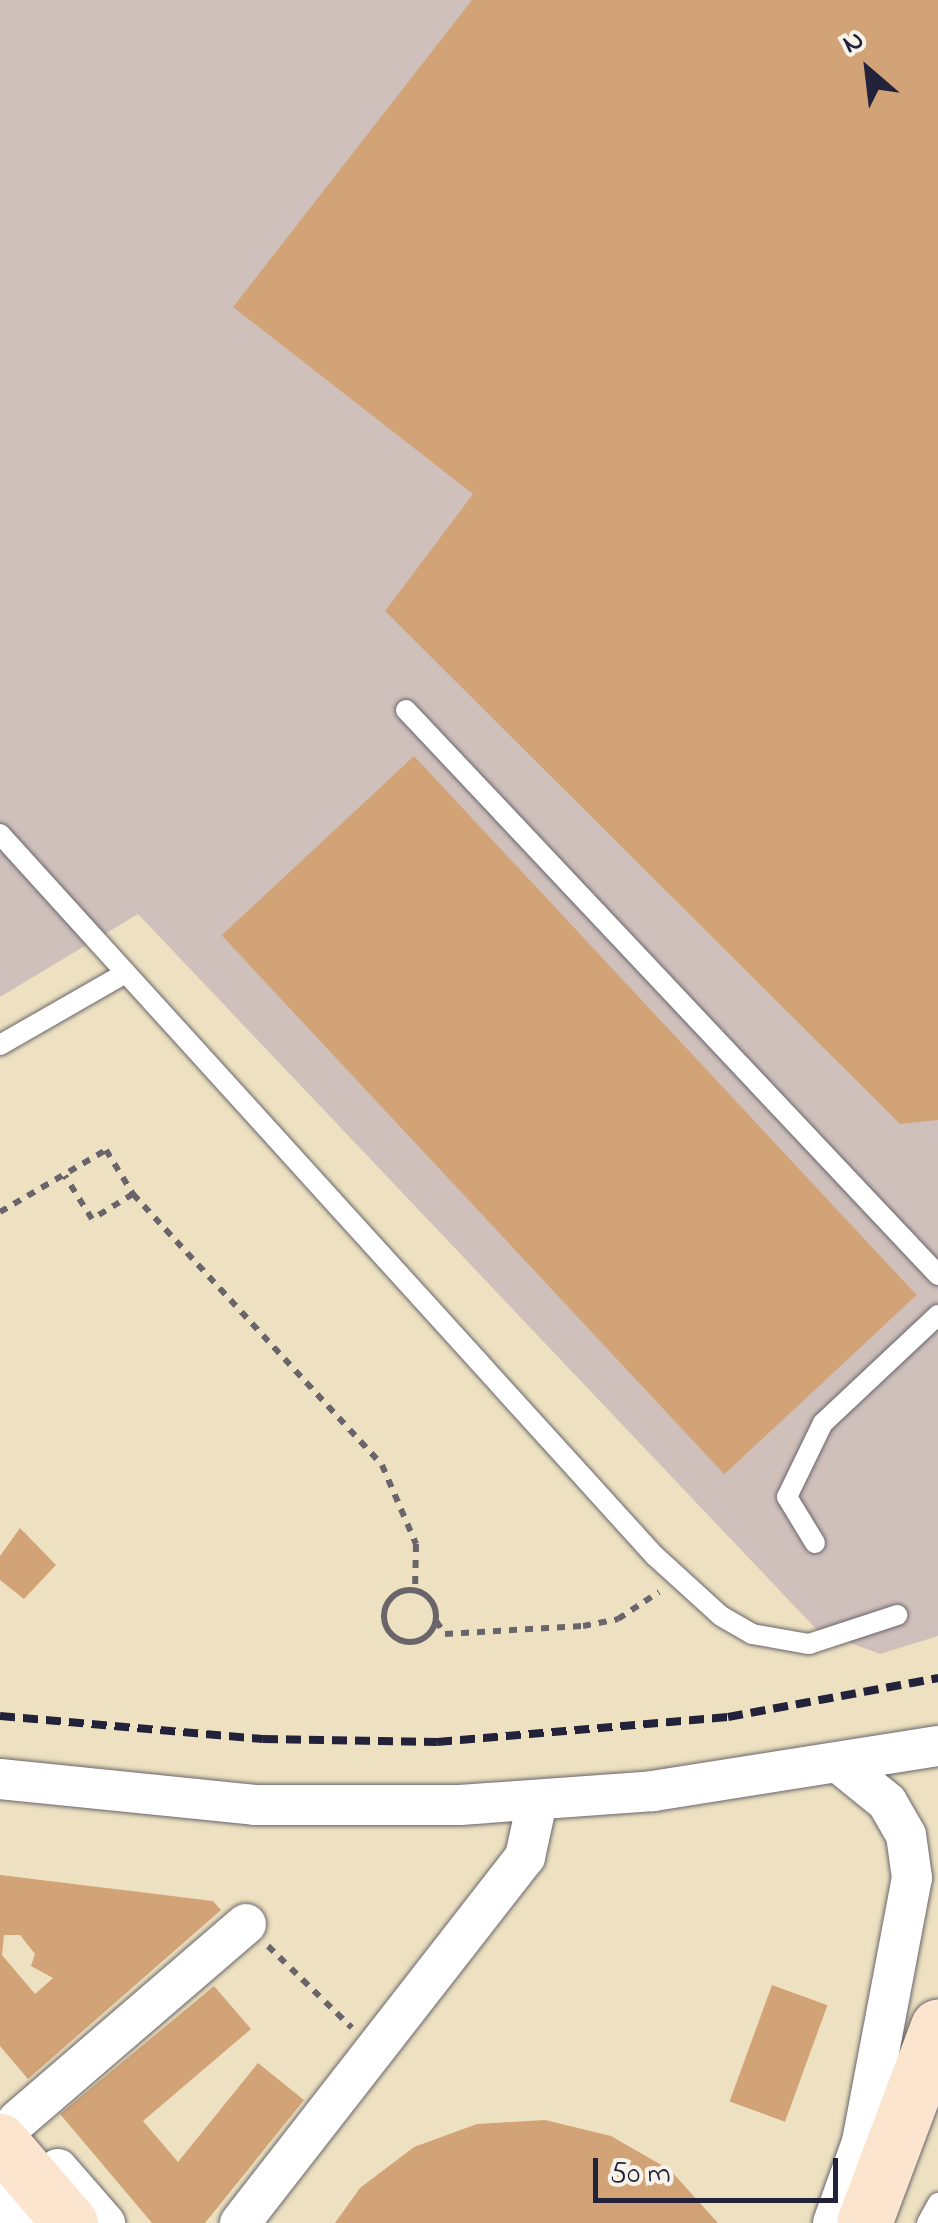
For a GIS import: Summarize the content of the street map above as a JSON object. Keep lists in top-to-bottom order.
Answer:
{
  "scale_bar": "50 m",
  "north": "top left"
}
